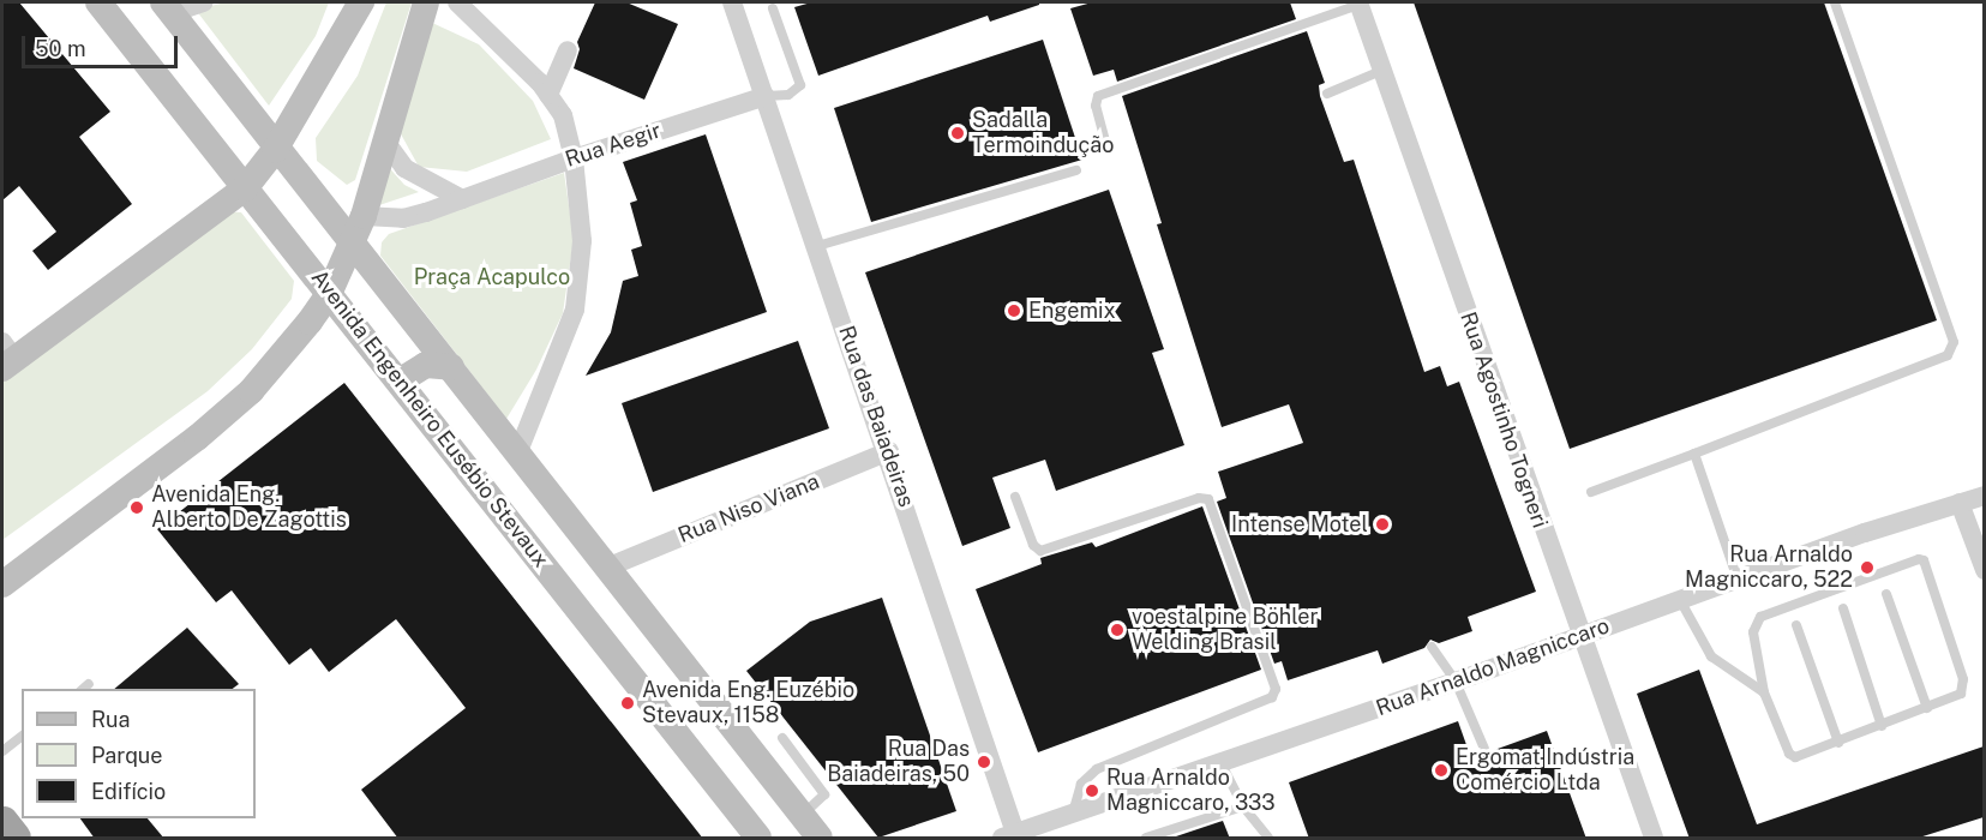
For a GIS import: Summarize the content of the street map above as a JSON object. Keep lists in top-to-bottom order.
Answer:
{
  "streets": {
    "main road": ["Avenida Engenheiro Eusébio Stevaux"],
    "street": [
      "Rua Aegir",
      "Rua das Baiadeiras",
      "Rua Agostinho Togneri",
      "Rua Niso Viana",
      "Rua Arnaldo Magniccaro"
    ]
  },
  "crossings": [
    ["Rua Aegir", "Rua das Baiadeiras"],
    ["Rua das Baiadeiras", "Rua Niso Viana"],
    ["Rua das Baiadeiras", "Rua Arnaldo Magniccaro"],
    ["Avenida Engenheiro Eusébio Stevaux", "Rua Niso Viana"],
    ["Rua Agostinho Togneri", "Rua Arnaldo Magniccaro"]
  ],
  "parks": ["Praça Acapulco"],
  "places": [
    "Sadalla Termoindução",
    "Engemix",
    "Avenida Eng. Alberto De Zagottis",
    "Intense Motel",
    "Rua Arnaldo Magniccaro, 522",
    "voestalpine Böhler Welding Brasil",
    "Avenida Eng. Euzébio Stevaux, 1158",
    "Rua Das Baiadeiras, 50",
    "Ergomat Indústria Comércio Ltda",
    "Rua Arnaldo Magniccaro, 333"
  ],
  "legend": ["Rua", "Parque", "Edifício"],
  "scale_bar": "50 m"
}
